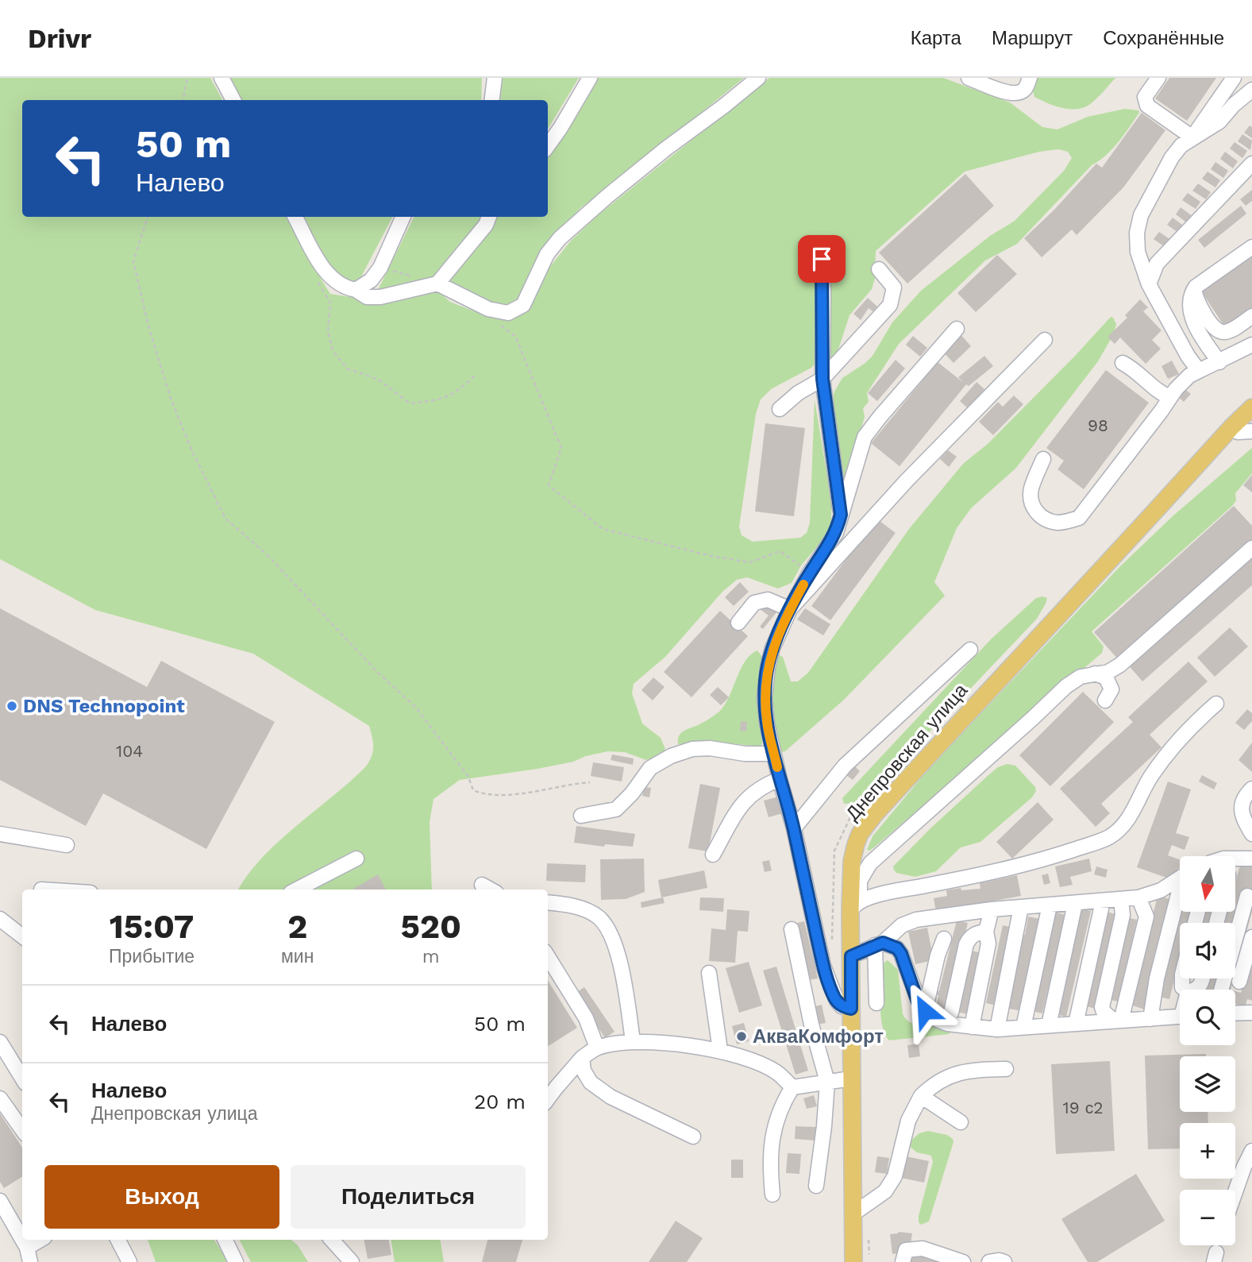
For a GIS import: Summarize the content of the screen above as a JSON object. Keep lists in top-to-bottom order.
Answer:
{
  "streets": {
    "main road": ["Днепровская улица"]
  },
  "places": ["DNS Technopoint", "АкваКомфорт"],
  "house_numbers": ["98", "104", "19 с2"],
  "north": "bottom",
  "page": {
    "header": "Drivr",
    "nav": ["Карта", "Маршрут", "Сохранённые"],
    "turn": ["50 m", "Налево"],
    "map_buttons": ["+", "−"],
    "eta": [
      "15:07",
      "Прибытие",
      "2",
      "мин",
      "520",
      "m"
    ],
    "list": [
      {
        "name": "Налево",
        "value": "50 m"
      },
      {
        "name": "Налево",
        "note": "Днепровская улица",
        "value": "20 m"
      }
    ],
    "buttons": ["Выход", "Поделиться"]
  }
}
